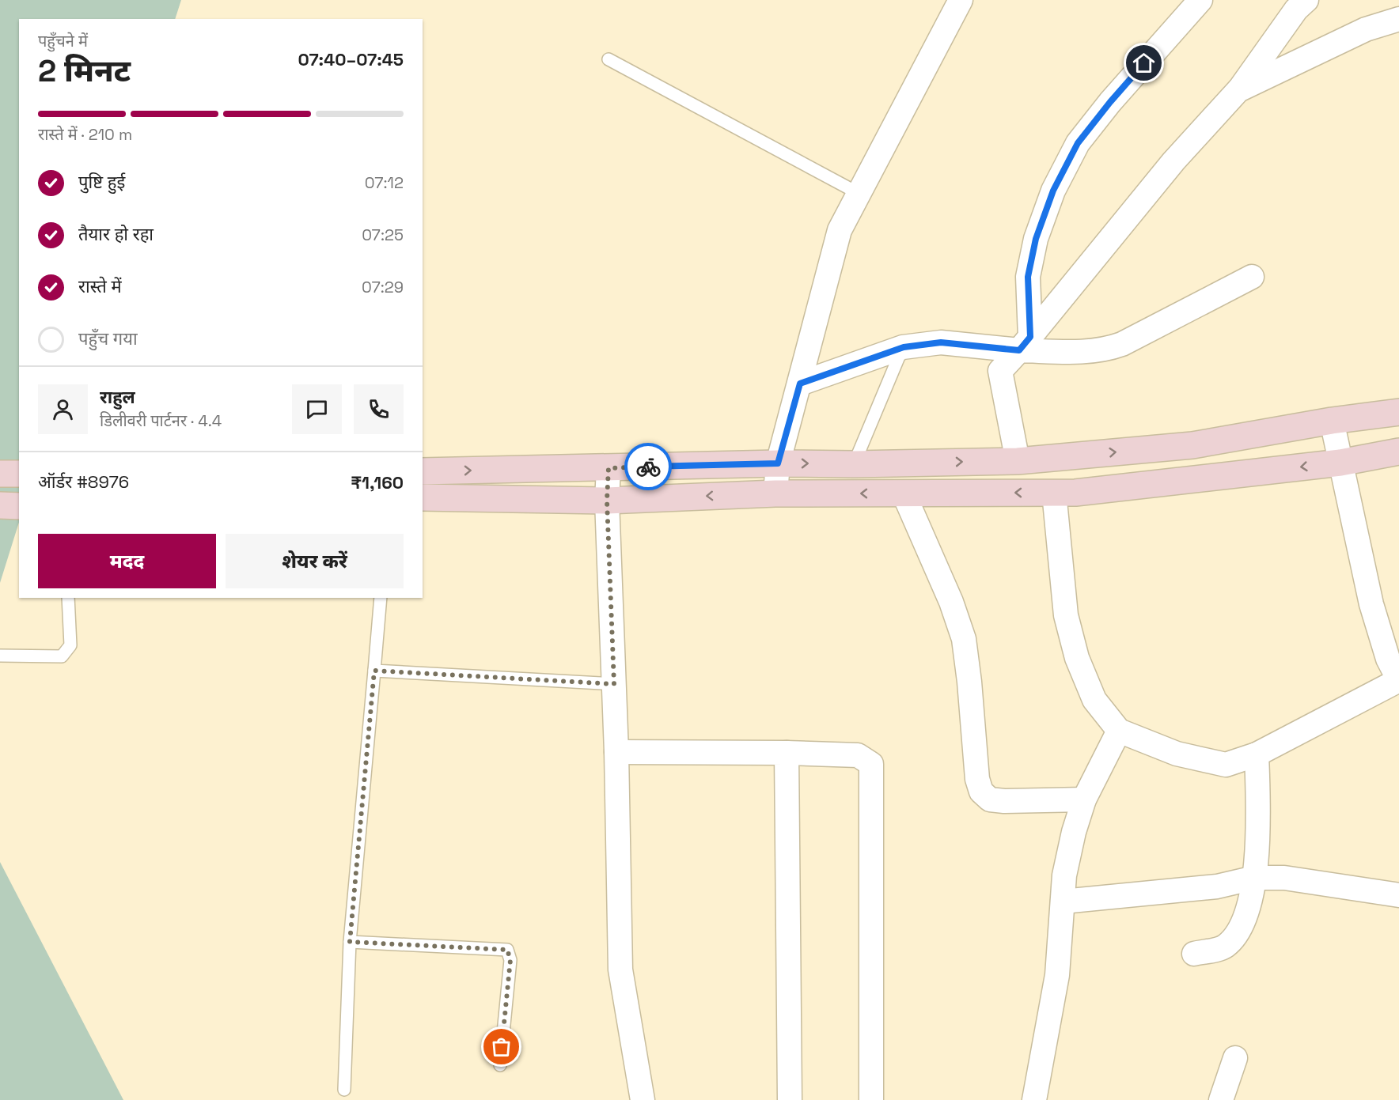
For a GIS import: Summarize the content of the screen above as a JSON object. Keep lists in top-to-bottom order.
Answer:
{
  "page": {
    "heading": ["2 मिनट", "पहुँचने में", "07:40–07:45"],
    "panel": [
      "राहुल",
      "डिलीवरी पार्टनर · 4.4",
      "ऑर्डर #8976",
      "₹1,160"
    ],
    "bar": "रास्ते में · 210 m",
    "list": [
      ["पुष्टि हुई", "07:12"],
      ["तैयार हो रहा", "07:25"],
      ["रास्ते में", "07:29"],
      "पहुँच गया"
    ],
    "buttons": ["मदद", "शेयर करें"]
  }
}
